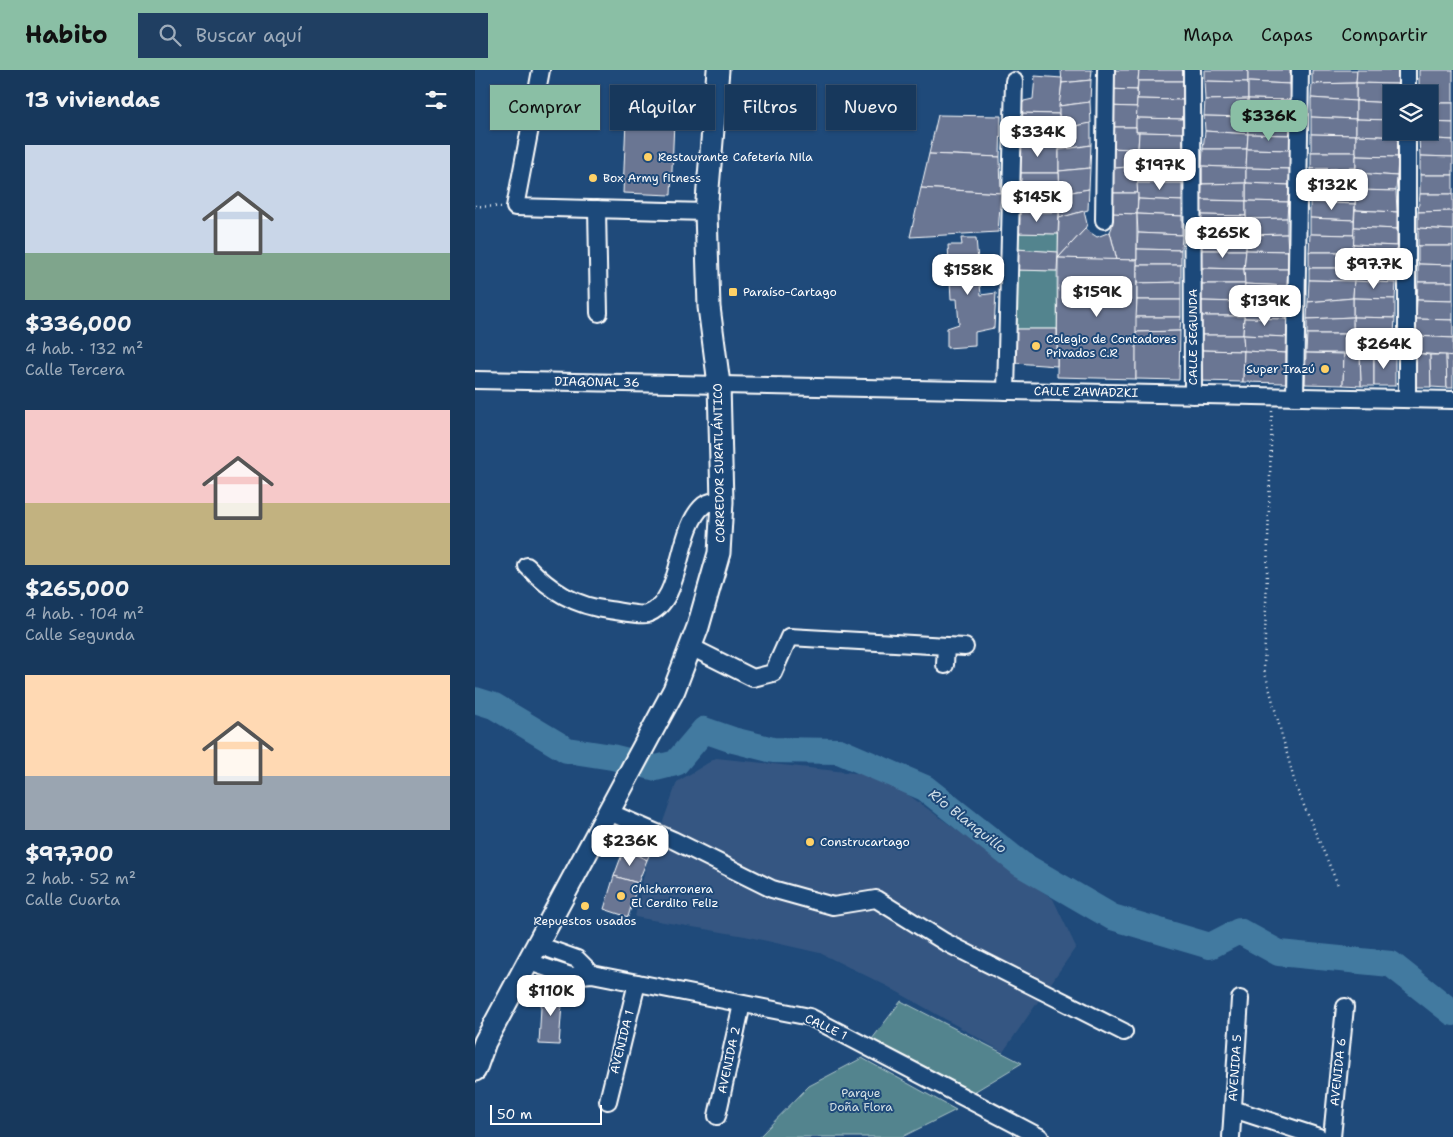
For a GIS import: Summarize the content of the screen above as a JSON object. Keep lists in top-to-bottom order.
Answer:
{
  "streets": {
    "main road": ["CORREDOR SURATLÁNTICO"],
    "street": [
      "CALLE SEGUNDA",
      "DIAGONAL 36",
      "CALLE ZAWADZKI",
      "CALLE 1",
      "AVENIDA 1",
      "AVENIDA 2",
      "AVENIDA 5",
      "AVENIDA 6"
    ]
  },
  "crossings": [
    ["CALLE SEGUNDA", "CALLE ZAWADZKI"],
    ["DIAGONAL 36", "CALLE ZAWADZKI"],
    ["DIAGONAL 36", "CORREDOR SURATLÁNTICO"],
    ["CALLE ZAWADZKI", "CORREDOR SURATLÁNTICO"],
    ["CORREDOR SURATLÁNTICO", "CALLE 1"],
    ["CALLE 1", "AVENIDA 1"],
    ["CALLE 1", "AVENIDA 2"]
  ],
  "water": ["Río Blanquillo"],
  "parks": ["Parque Doña Flora"],
  "places": {
    "other": [
      "Restaurante Cafetería Nila",
      "Box Army fitness",
      "Colegio de Contadores Privados C.R",
      "Super Irazú",
      "Construcartago",
      "Chicharronera El Cerdito Feliz",
      "Repuestos usados"
    ],
    "transit": ["Paraíso-Cartago"]
  },
  "scale_bar": "50 m",
  "page": {
    "header": "Habito",
    "search": "Buscar aquí",
    "nav": ["Mapa", "Capas", "Compartir"],
    "heading": "13 viviendas",
    "chip": [
      "Comprar",
      "Alquilar",
      "Filtros",
      "Nuevo"
    ],
    "price": [
      "$336K",
      "$334K",
      "$197K",
      "$132K",
      "$145K",
      "$265K",
      "$97.7K",
      "$158K",
      "$159K",
      "$139K",
      "$264K",
      "$236K",
      "$110K"
    ],
    "list": [
      {
        "name": "$336,000",
        "note": "4 hab. · 132 m² · Calle Tercera"
      },
      {
        "name": "$265,000",
        "note": "4 hab. · 104 m² · Calle Segunda"
      },
      {
        "name": "$97,700",
        "note": "2 hab. · 52 m² · Calle Cuarta"
      }
    ],
    "scale": "50 m"
  }
}
